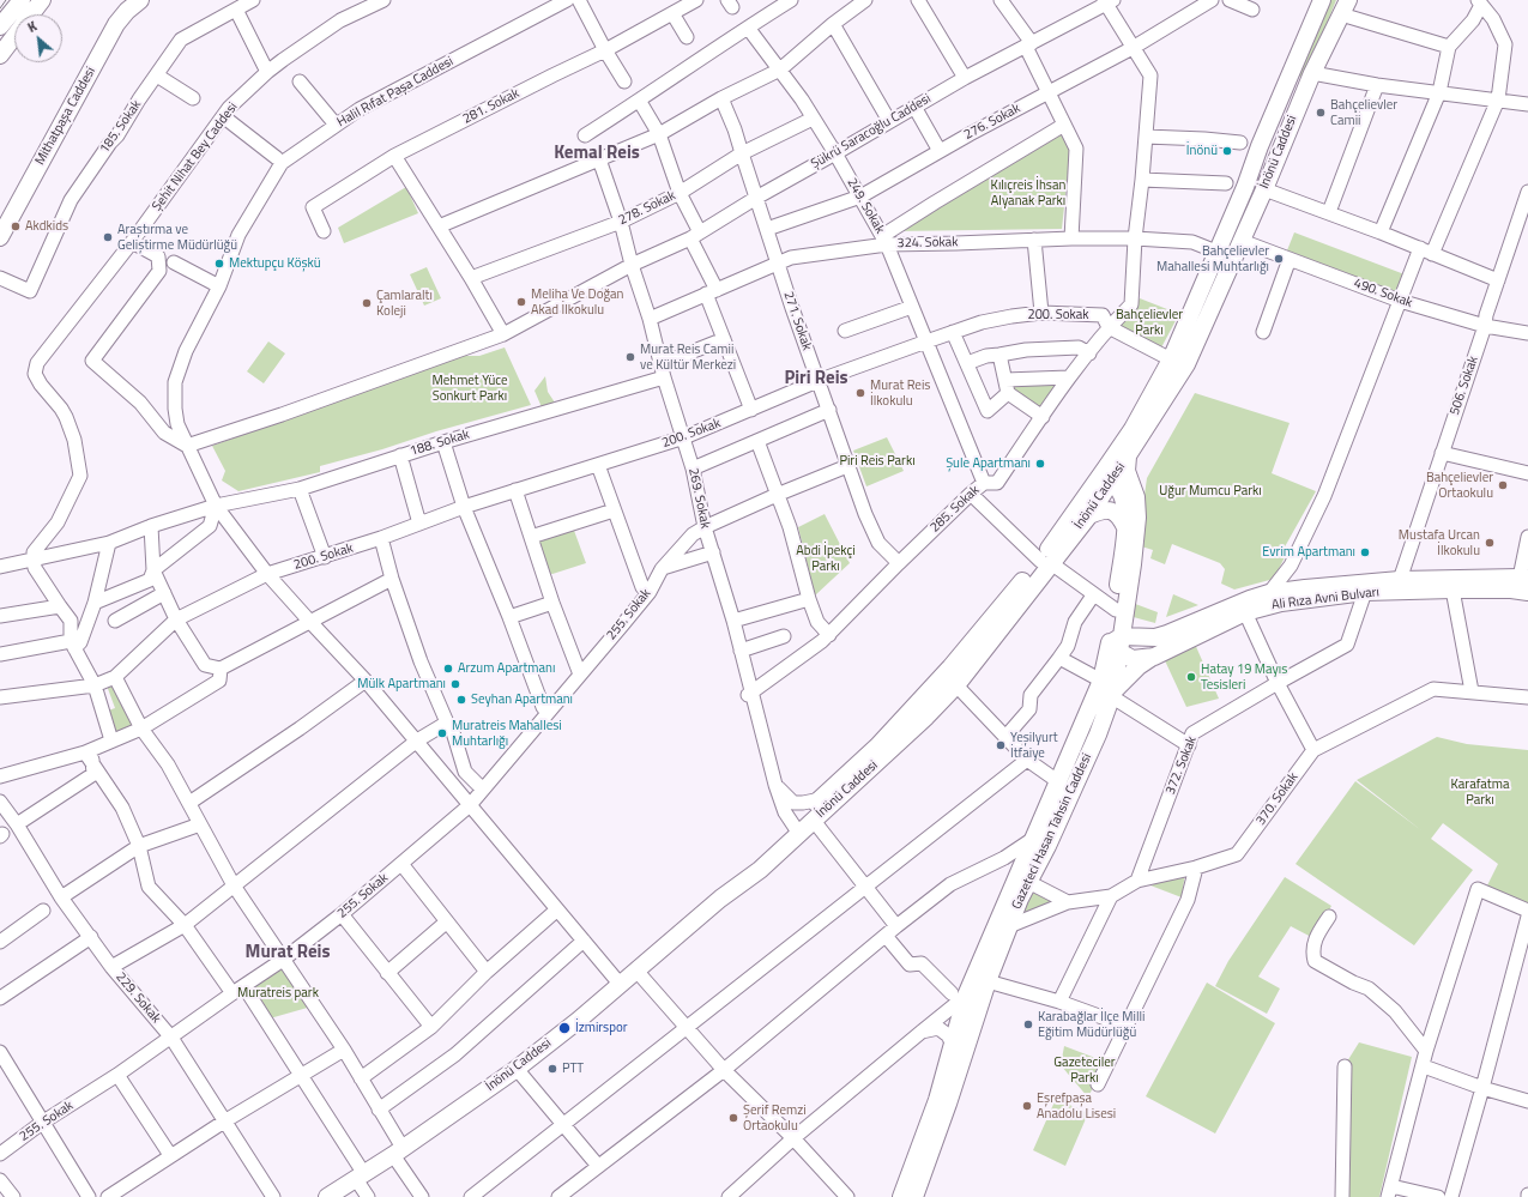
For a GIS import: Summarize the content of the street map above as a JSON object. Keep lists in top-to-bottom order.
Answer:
{
  "streets": {
    "main road": [
      "Mithatpaşa Caddesi",
      "İnönü Caddesi",
      "Ali Rıza Avni Bulvarı",
      "Gazeteci Hasan Tahsin Caddesi"
    ],
    "street": [
      "Halil Rıfat Paşa Caddesi",
      "281. Sokak",
      "276. Sokak",
      "185. Sokak",
      "Şükrü Saracoğlu Caddesi",
      "Şehit Nihat Bey Caddesi",
      "249. Sokak",
      "278. Sokak",
      "324. Sokak",
      "490. Sokak",
      "200. Sokak",
      "271. Sokak",
      "506. Sokak",
      "188. Sokak",
      "269. Sokak",
      "285. Sokak",
      "255. Sokak",
      "372. Sokak",
      "370. Sokak",
      "229. Sokak"
    ]
  },
  "crossings": [
    ["Halil Rıfat Paşa Caddesi", "Şükrü Saracoğlu Caddesi"],
    ["Halil Rıfat Paşa Caddesi", "İnönü Caddesi"],
    ["Halil Rıfat Paşa Caddesi", "200. Sokak"],
    ["Halil Rıfat Paşa Caddesi", "188. Sokak"],
    ["Halil Rıfat Paşa Caddesi", "255. Sokak"],
    ["276. Sokak", "249. Sokak"],
    ["276. Sokak", "271. Sokak"],
    ["Şükrü Saracoğlu Caddesi", "249. Sokak"],
    ["Şükrü Saracoğlu Caddesi", "271. Sokak"],
    ["Şükrü Saracoğlu Caddesi", "269. Sokak"],
    ["İnönü Caddesi", "324. Sokak"],
    ["İnönü Caddesi", "490. Sokak"],
    ["İnönü Caddesi", "269. Sokak"],
    ["İnönü Caddesi", "Gazeteci Hasan Tahsin Caddesi"],
    ["Şehit Nihat Bey Caddesi", "188. Sokak"],
    ["249. Sokak", "278. Sokak"],
    ["249. Sokak", "324. Sokak"],
    ["249. Sokak", "200. Sokak"],
    ["249. Sokak", "285. Sokak"],
    ["278. Sokak", "271. Sokak"],
    ["278. Sokak", "269. Sokak"],
    ["324. Sokak", "271. Sokak"],
    ["324. Sokak", "269. Sokak"],
    ["324. Sokak", "285. Sokak"],
    ["490. Sokak", "506. Sokak"],
    ["200. Sokak", "271. Sokak"],
    ["200. Sokak", "269. Sokak"],
    ["200. Sokak", "285. Sokak"],
    ["271. Sokak", "285. Sokak"],
    ["506. Sokak", "Ali Rıza Avni Bulvarı"],
    ["188. Sokak", "269. Sokak"],
    ["269. Sokak", "285. Sokak"],
    ["269. Sokak", "255. Sokak"],
    ["Ali Rıza Avni Bulvarı", "372. Sokak"],
    ["Ali Rıza Avni Bulvarı", "Gazeteci Hasan Tahsin Caddesi"],
    ["255. Sokak", "229. Sokak"],
    ["372. Sokak", "370. Sokak"],
    ["370. Sokak", "Gazeteci Hasan Tahsin Caddesi"]
  ],
  "districts": ["Kemal Reis", "Piri Reis", "Murat Reis"],
  "parks": [
    "Kılıçreis İhsan Alyanak Parkı",
    "Bahçelievler Parkı",
    "Mehmet Yüce Sonkurt Parkı",
    "Piri Reis Parkı",
    "Uğur Mumcu Parkı",
    "Abdi İpekçi Parkı",
    "Karafatma Parkı",
    "Muratreis park",
    "Gazeteciler Parkı"
  ],
  "places": [
    "Bahçelievler Camii",
    "İnönü",
    "Akdkids",
    "Araştırma ve Geliştirme Müdürlüğü",
    "Bahçelievler Mahallesi Muhtarlığı",
    "Mektupçu Köşkü",
    "Meliha Ve Doğan Akad İlkokulu",
    "Çamlaraltı Koleji",
    "Murat Reis Camii ve Kültür Merkezi",
    "Murat Reis İlkokulu",
    "Şule Apartmanı",
    "Bahçelievler Ortaokulu",
    "Mustafa Urcan İlkokulu",
    "Evrim Apartmanı",
    "Arzum Apartmanı",
    "Hatay 19 Mayıs Tesisleri",
    "Mülk Apartmanı",
    "Seyhan Apartmanı",
    "Muratreis Mahallesi Muhtarlığı",
    "Yeşilyurt İtfaiye",
    "Karabağlar İlçe Milli Eğitim Müdürlüğü",
    "İzmirspor",
    "PTT",
    "Eşrefpaşa Anadolu Lisesi",
    "Şerif Remzi Ortaokulu"
  ],
  "north": "top left"
}
